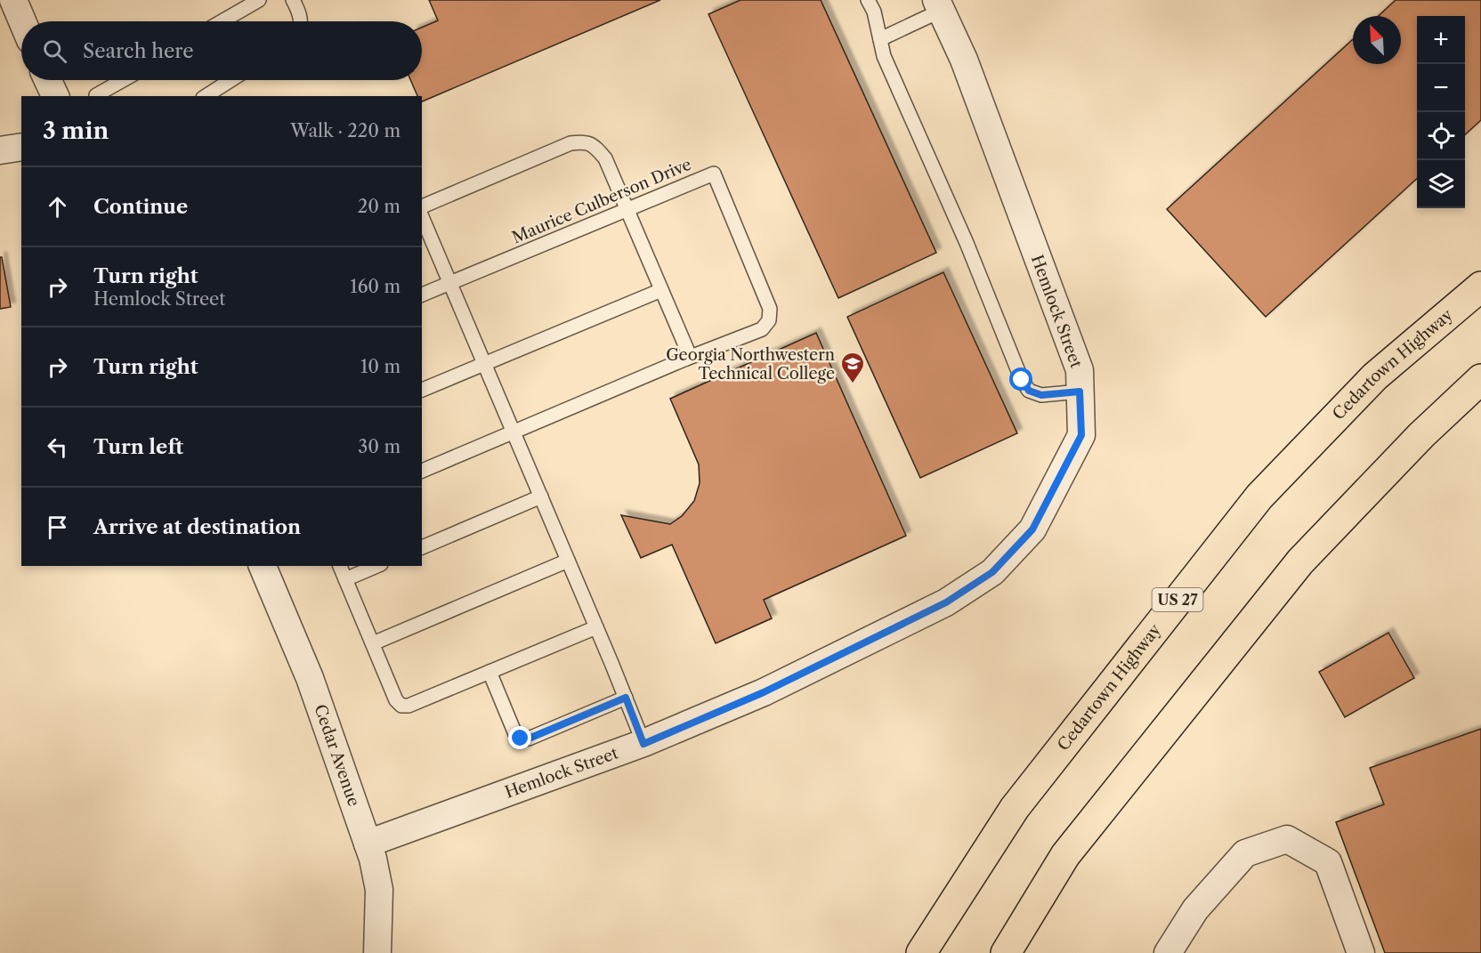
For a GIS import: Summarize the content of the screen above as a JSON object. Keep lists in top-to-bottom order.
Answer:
{
  "streets": {
    "highway": ["Cedartown Highway", "US 27"],
    "street": ["Hemlock Street", "Cedar Avenue"],
    "lane": ["Maurice Culberson Drive"]
  },
  "crossings": [
    ["Hemlock Street", "Cedar Avenue"]
  ],
  "places": {
    "school or university": ["Georgia Northwestern Technical College"]
  },
  "north": "top left",
  "page": {
    "map_buttons": ["+", "−"],
    "search": "Search here",
    "heading": ["3 min", "Walk · 220 m"],
    "list": [
      ["Continue", "20 m"],
      ["Turn right", "Hemlock Street", "160 m"],
      ["Turn right", "10 m"],
      ["Turn left", "30 m"],
      "Arrive at destination"
    ]
  }
}
